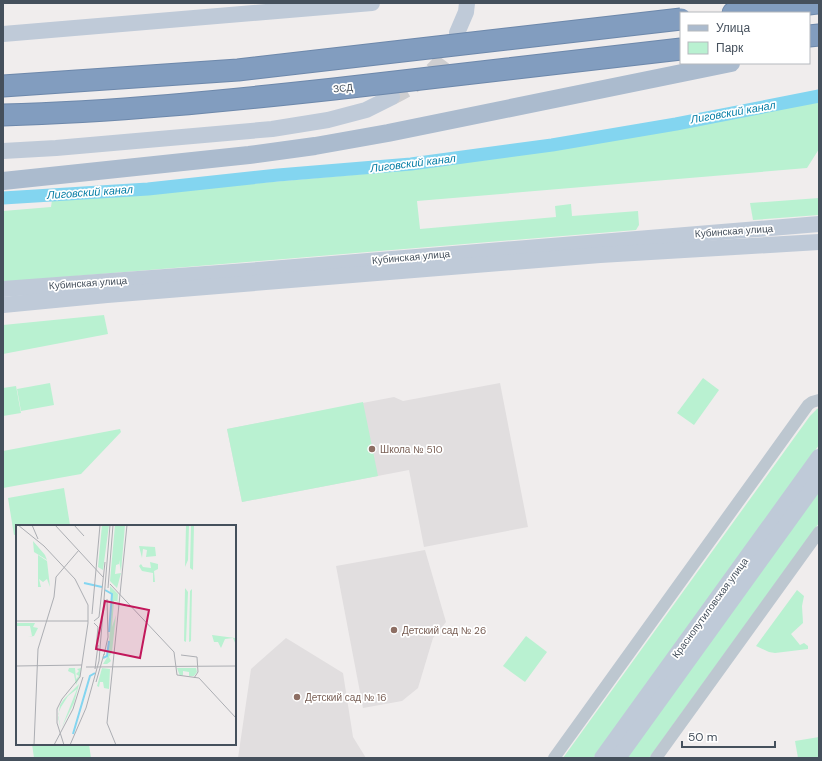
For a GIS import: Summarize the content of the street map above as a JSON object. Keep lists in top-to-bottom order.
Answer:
{
  "streets": {
    "highway": ["ЗСД"],
    "main road": ["Кубинская улица", "Краснопутиловская улица"]
  },
  "water": ["Лиговский канал"],
  "places": ["Школа № 510", "Детский сад № 26", "Детский сад № 16"],
  "legend": ["Улица", "Парк"],
  "scale_bar": "50 m"
}
